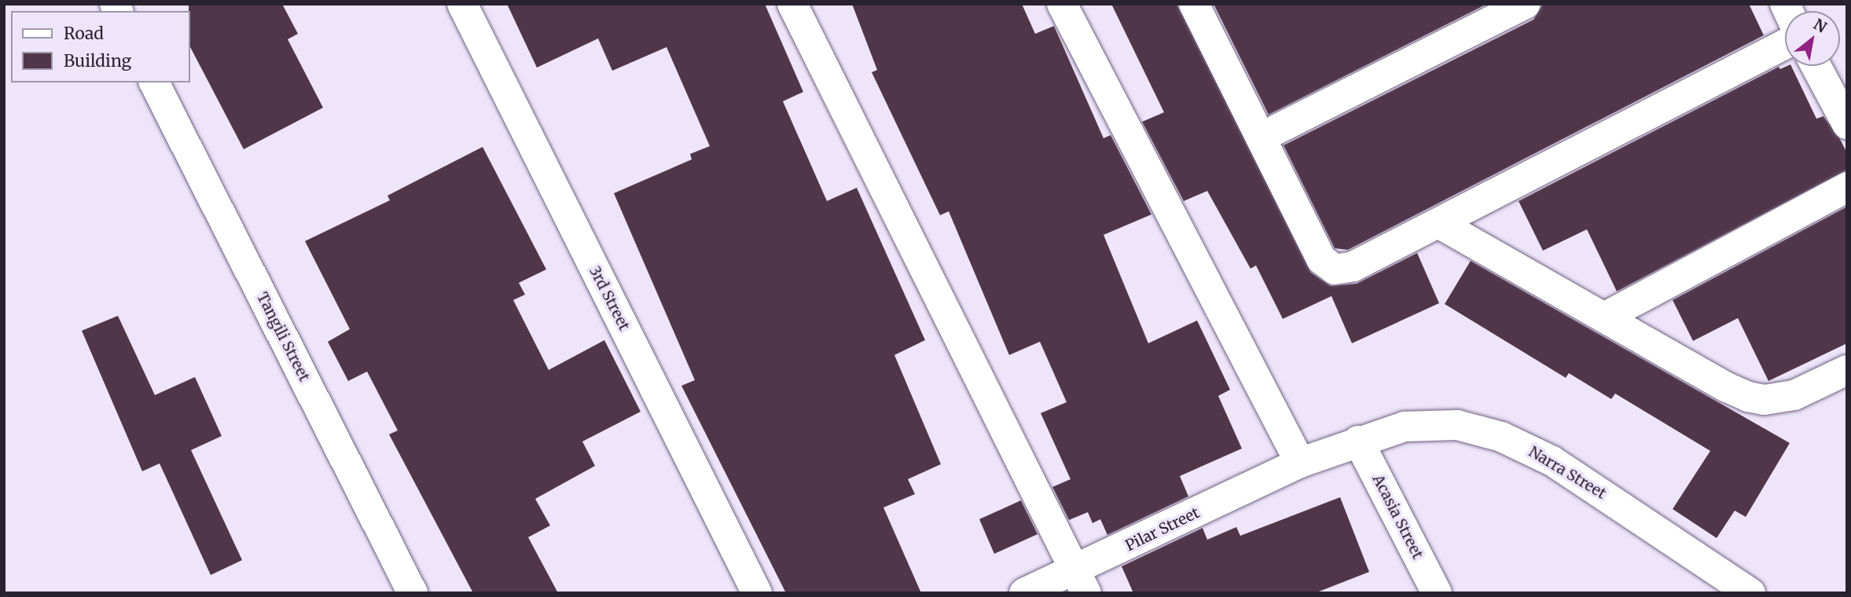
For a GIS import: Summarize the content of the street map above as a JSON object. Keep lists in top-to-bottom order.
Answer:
{
  "streets": {
    "street": [
      "3rd Street",
      "Tangili Street",
      "Narra Street",
      "Acasia Street",
      "Pilar Street"
    ]
  },
  "crossings": [
    ["Narra Street", "Acasia Street"],
    ["Narra Street", "Pilar Street"]
  ],
  "legend": ["Road", "Building"],
  "north": "top right"
}
